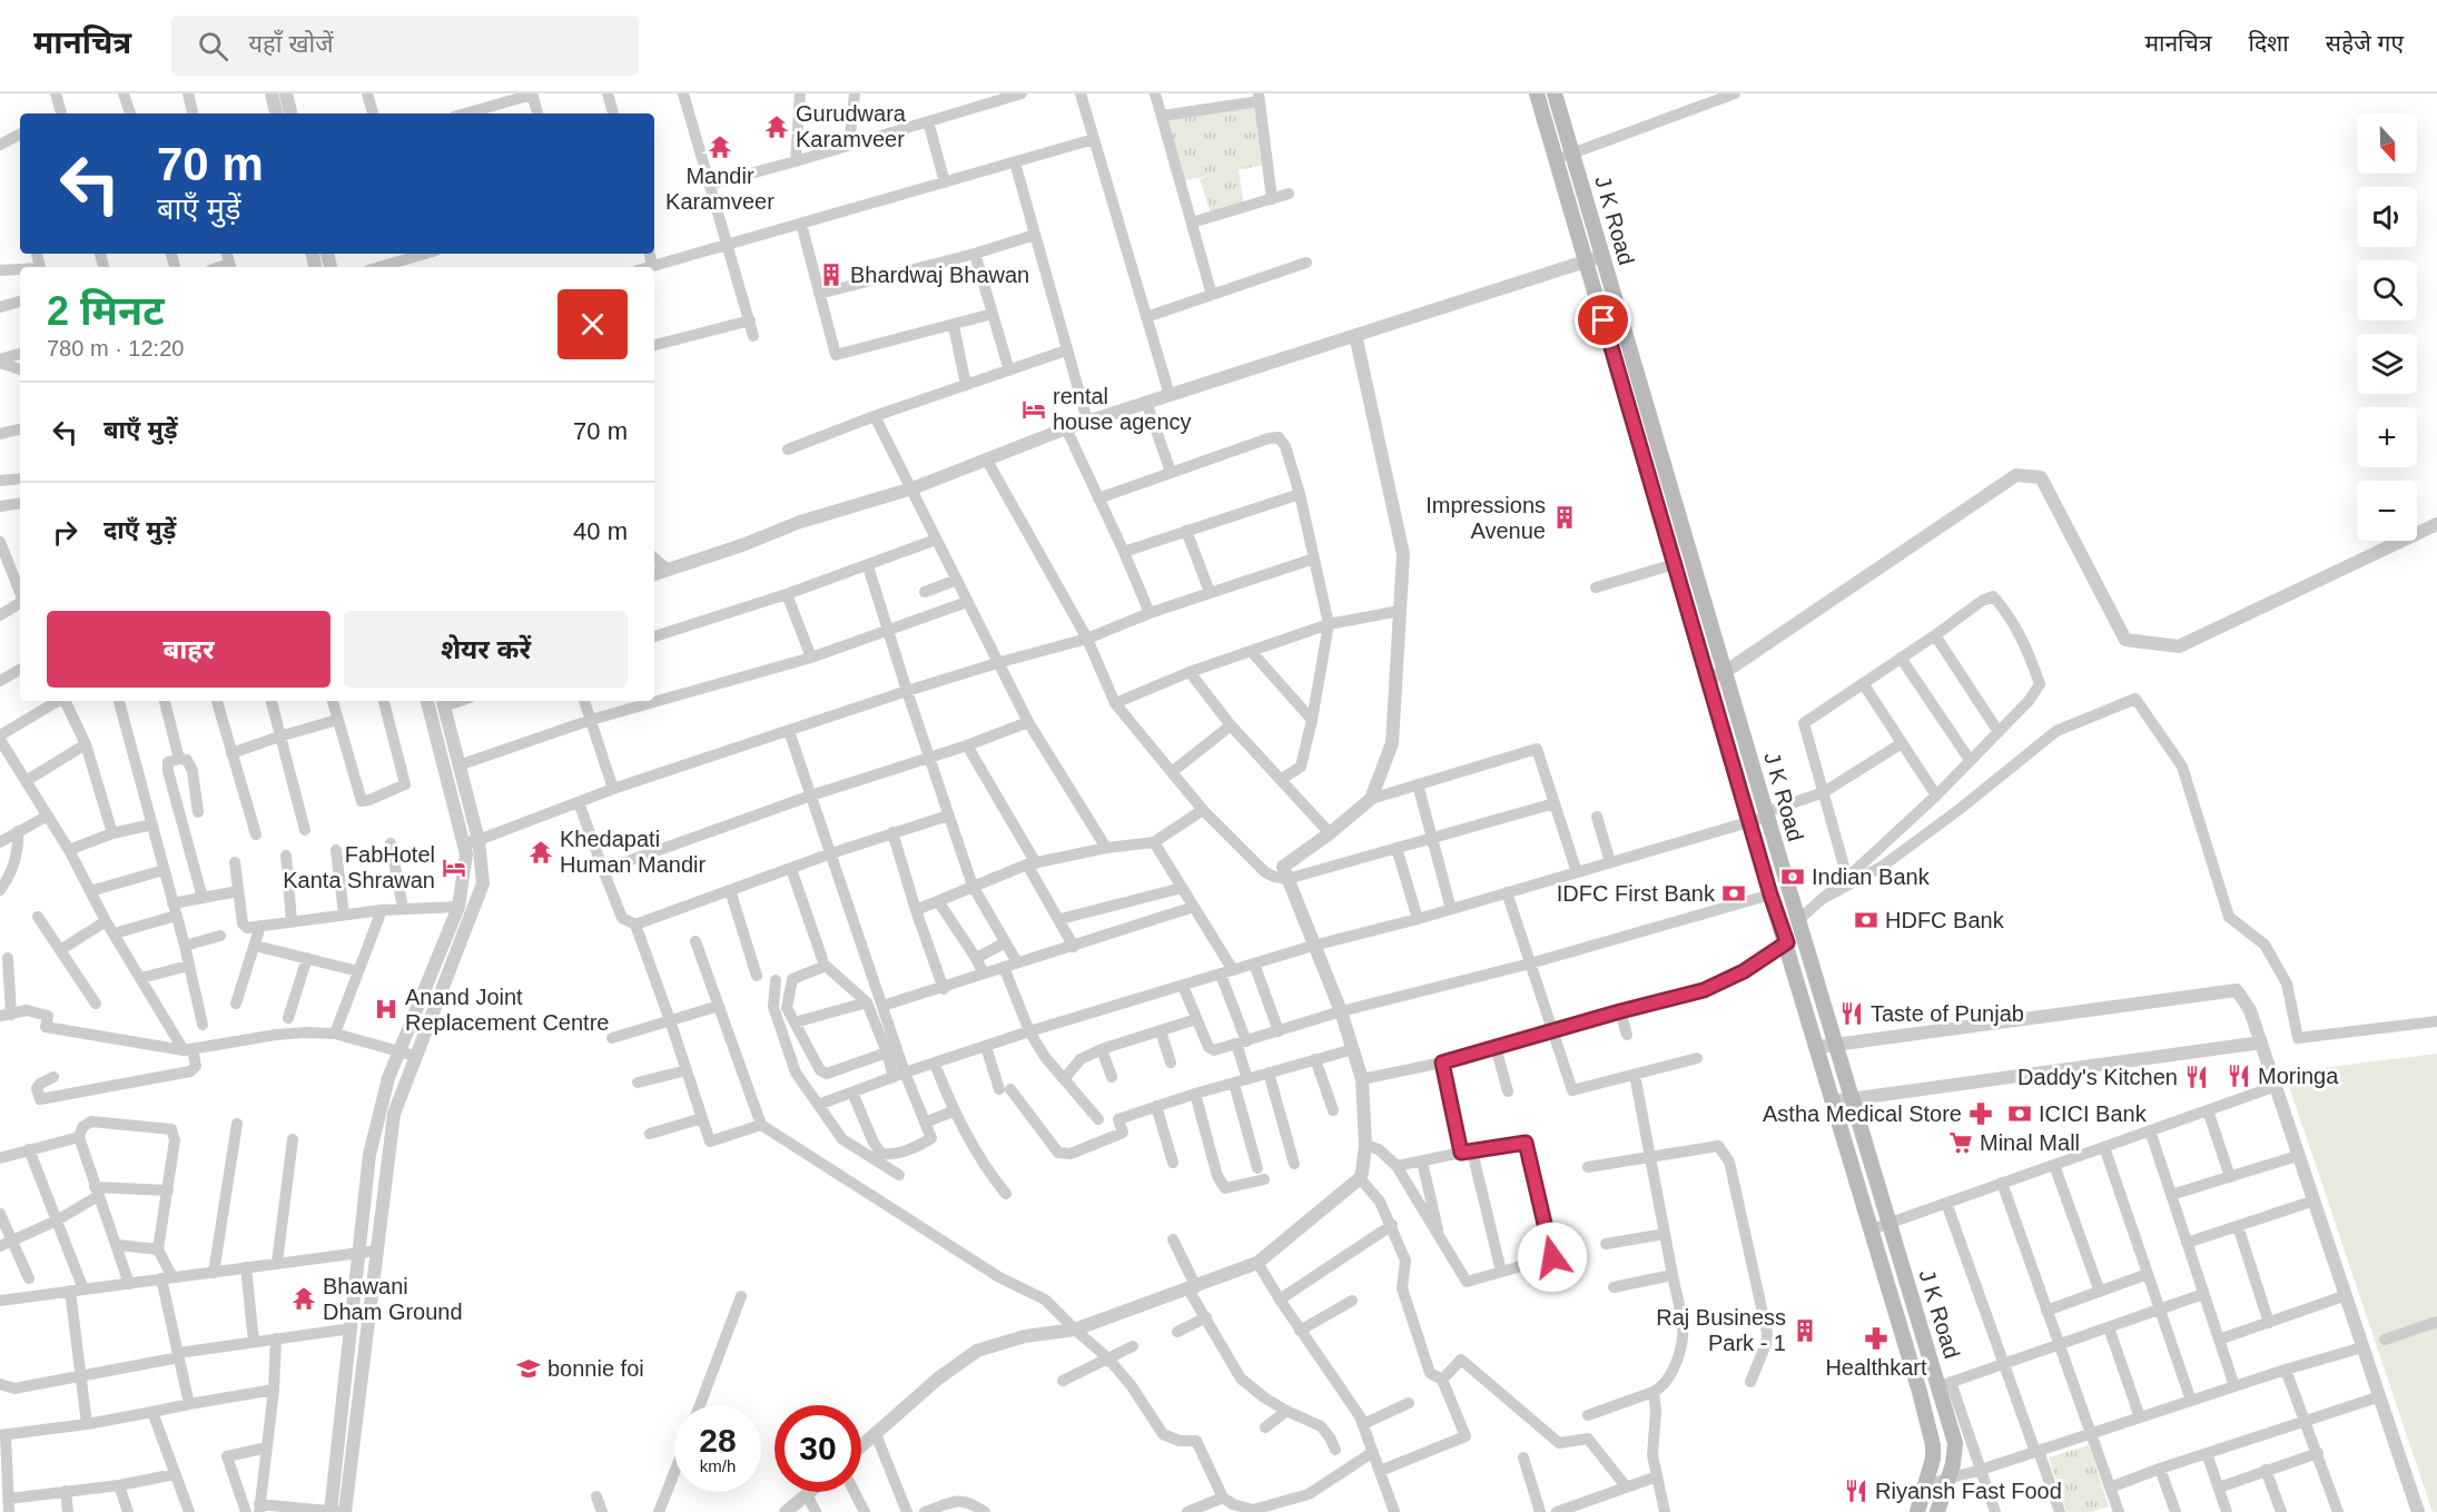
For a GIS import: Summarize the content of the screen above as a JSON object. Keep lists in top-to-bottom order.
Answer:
{
  "streets": {
    "main road": ["J K Road"]
  },
  "places": {
    "temple": [
      "Gurudwara Karamveer",
      "Mandir Karamveer",
      "Khedapati Human Mandir",
      "Bhawani Dham Ground"
    ],
    "building": ["Bhardwaj Bhawan", "Impressions Avenue", "Raj Business Park - 1"],
    "hotel": ["rental house agency", "FabHotel Kanta Shrawan"],
    "bank": [
      "Indian Bank",
      "IDFC First Bank",
      "HDFC Bank",
      "ICICI Bank"
    ],
    "hospital": ["Anand Joint Replacement Centre"],
    "restaurant": [
      "Taste of Punjab",
      "Moringa",
      "Daddy's Kitchen",
      "Riyansh Fast Food"
    ],
    "pharmacy": ["Astha Medical Store", "Healthkart"],
    "supermarket": ["Minal Mall"],
    "school or university": ["bonnie foi"]
  },
  "north": "bottom",
  "page": {
    "header": "मानचित्र",
    "search": "यहाँ खोजें",
    "nav": ["मानचित्र", "दिशा", "सहेजे गए"],
    "map_buttons": ["+", "−"],
    "turn": ["70 m", "बाएँ मुड़ें"],
    "heading": ["2 मिनट", "780 m · 12:20"],
    "list": [
      {
        "name": "बाएँ मुड़ें",
        "value": "70 m"
      },
      {
        "name": "दाएँ मुड़ें",
        "value": "40 m"
      }
    ],
    "buttons": ["बाहर", "शेयर करें"],
    "speed": "28 km/h",
    "limit": "30"
  }
}
